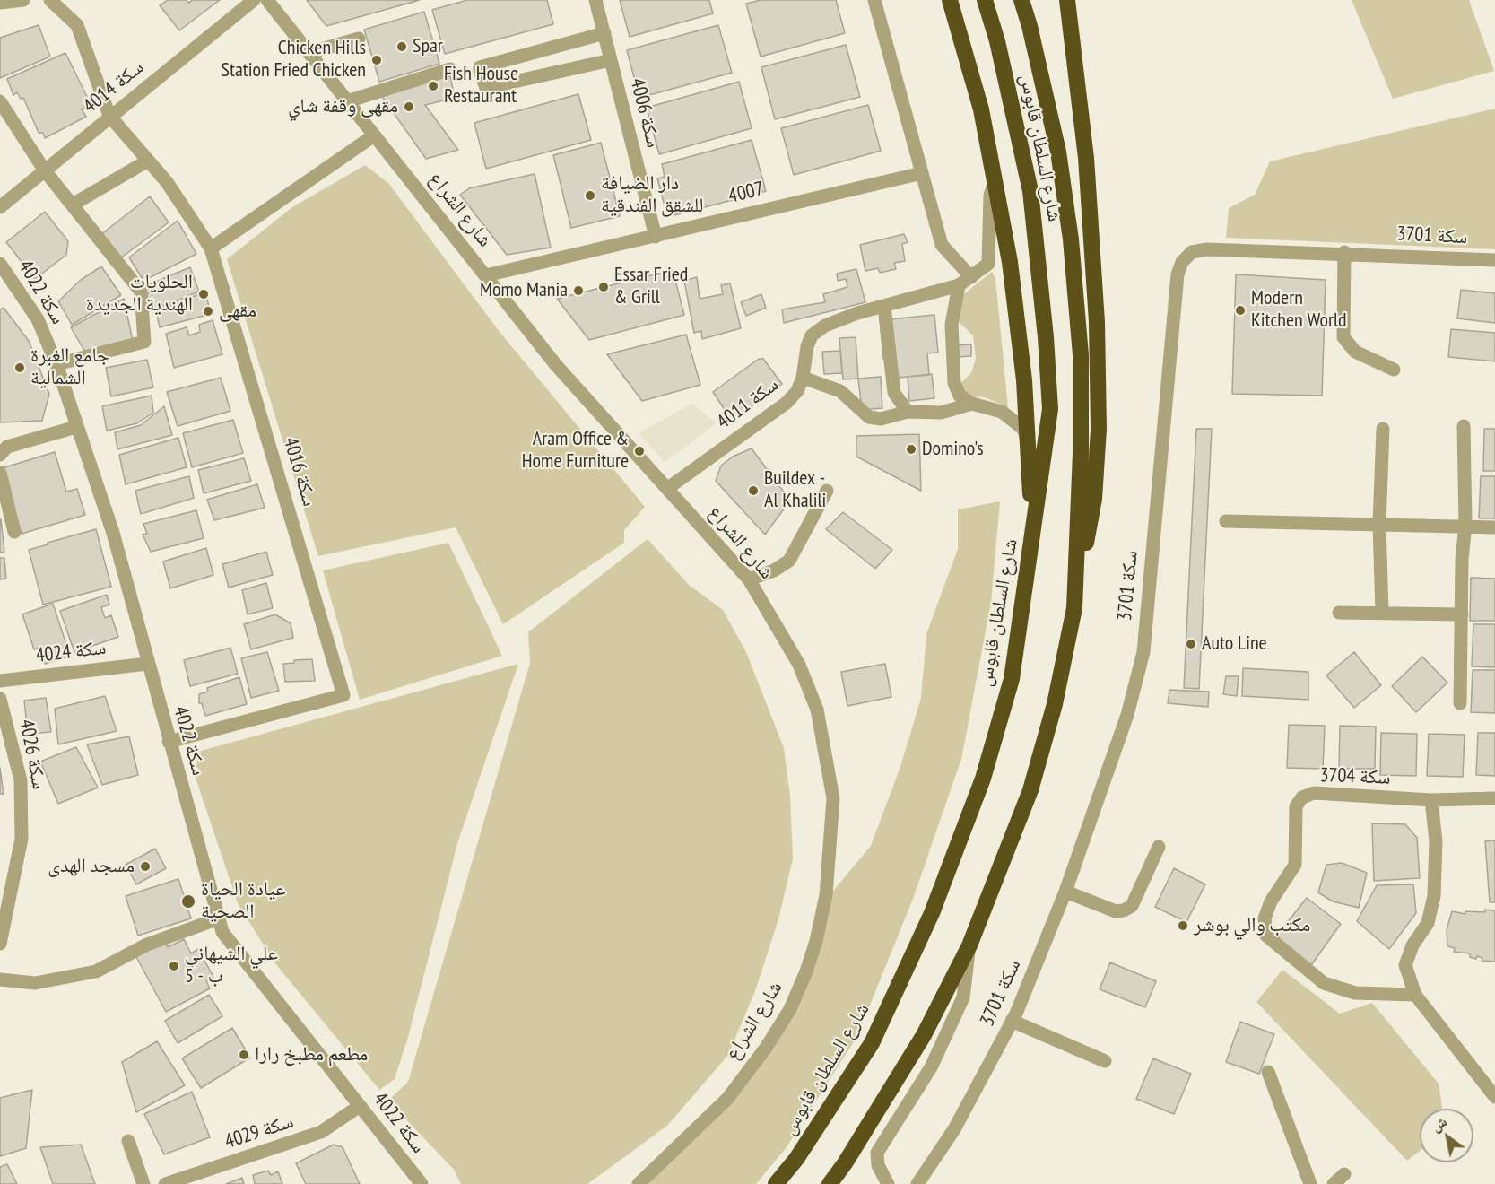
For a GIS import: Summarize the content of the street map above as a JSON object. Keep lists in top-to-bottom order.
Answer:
{
  "streets": {
    "highway": ["شارع السلطان قابوس"],
    "street": [
      "سكة 4014",
      "سكة 4006",
      "4007",
      "شارع الشراع",
      "سكة 3701",
      "سكة 4022",
      "سكة 4011",
      "سكة 4016",
      "سكة 4024",
      "سكة 4026",
      "سكة 3704",
      "سكة 4029"
    ]
  },
  "crossings": [
    ["سكة 4014", "سكة 4016"],
    ["سكة 4006", "4007"],
    ["4007", "شارع الشراع"],
    ["شارع الشراع", "سكة 4011"],
    ["سكة 4022", "سكة 4016"],
    ["سكة 4022", "سكة 4024"],
    ["سكة 4022", "سكة 4029"]
  ],
  "places": [
    "Spar",
    "Chicken Hills Station Fried Chicken",
    "Fish House Restaurant",
    "مقهى وقفة شاي",
    "دار الضيافة للشقق الفندقية",
    "Essar Fried & Grill",
    "Momo Mania",
    "الحلويات الهندية الجديدة",
    "Modern Kitchen World",
    "مقهى",
    "جامع الغبرة الشمالية",
    "Domino's",
    "Aram Office & Home Furniture",
    "Buildex - Al Khalili",
    "Auto Line",
    "مسجد الهدى",
    "عيادة الحياة الصحية",
    "مكتب والي بوشر",
    "علي الشيهاني ب - 5",
    "مطعم مطبخ رارا"
  ],
  "north": "top left"
}
